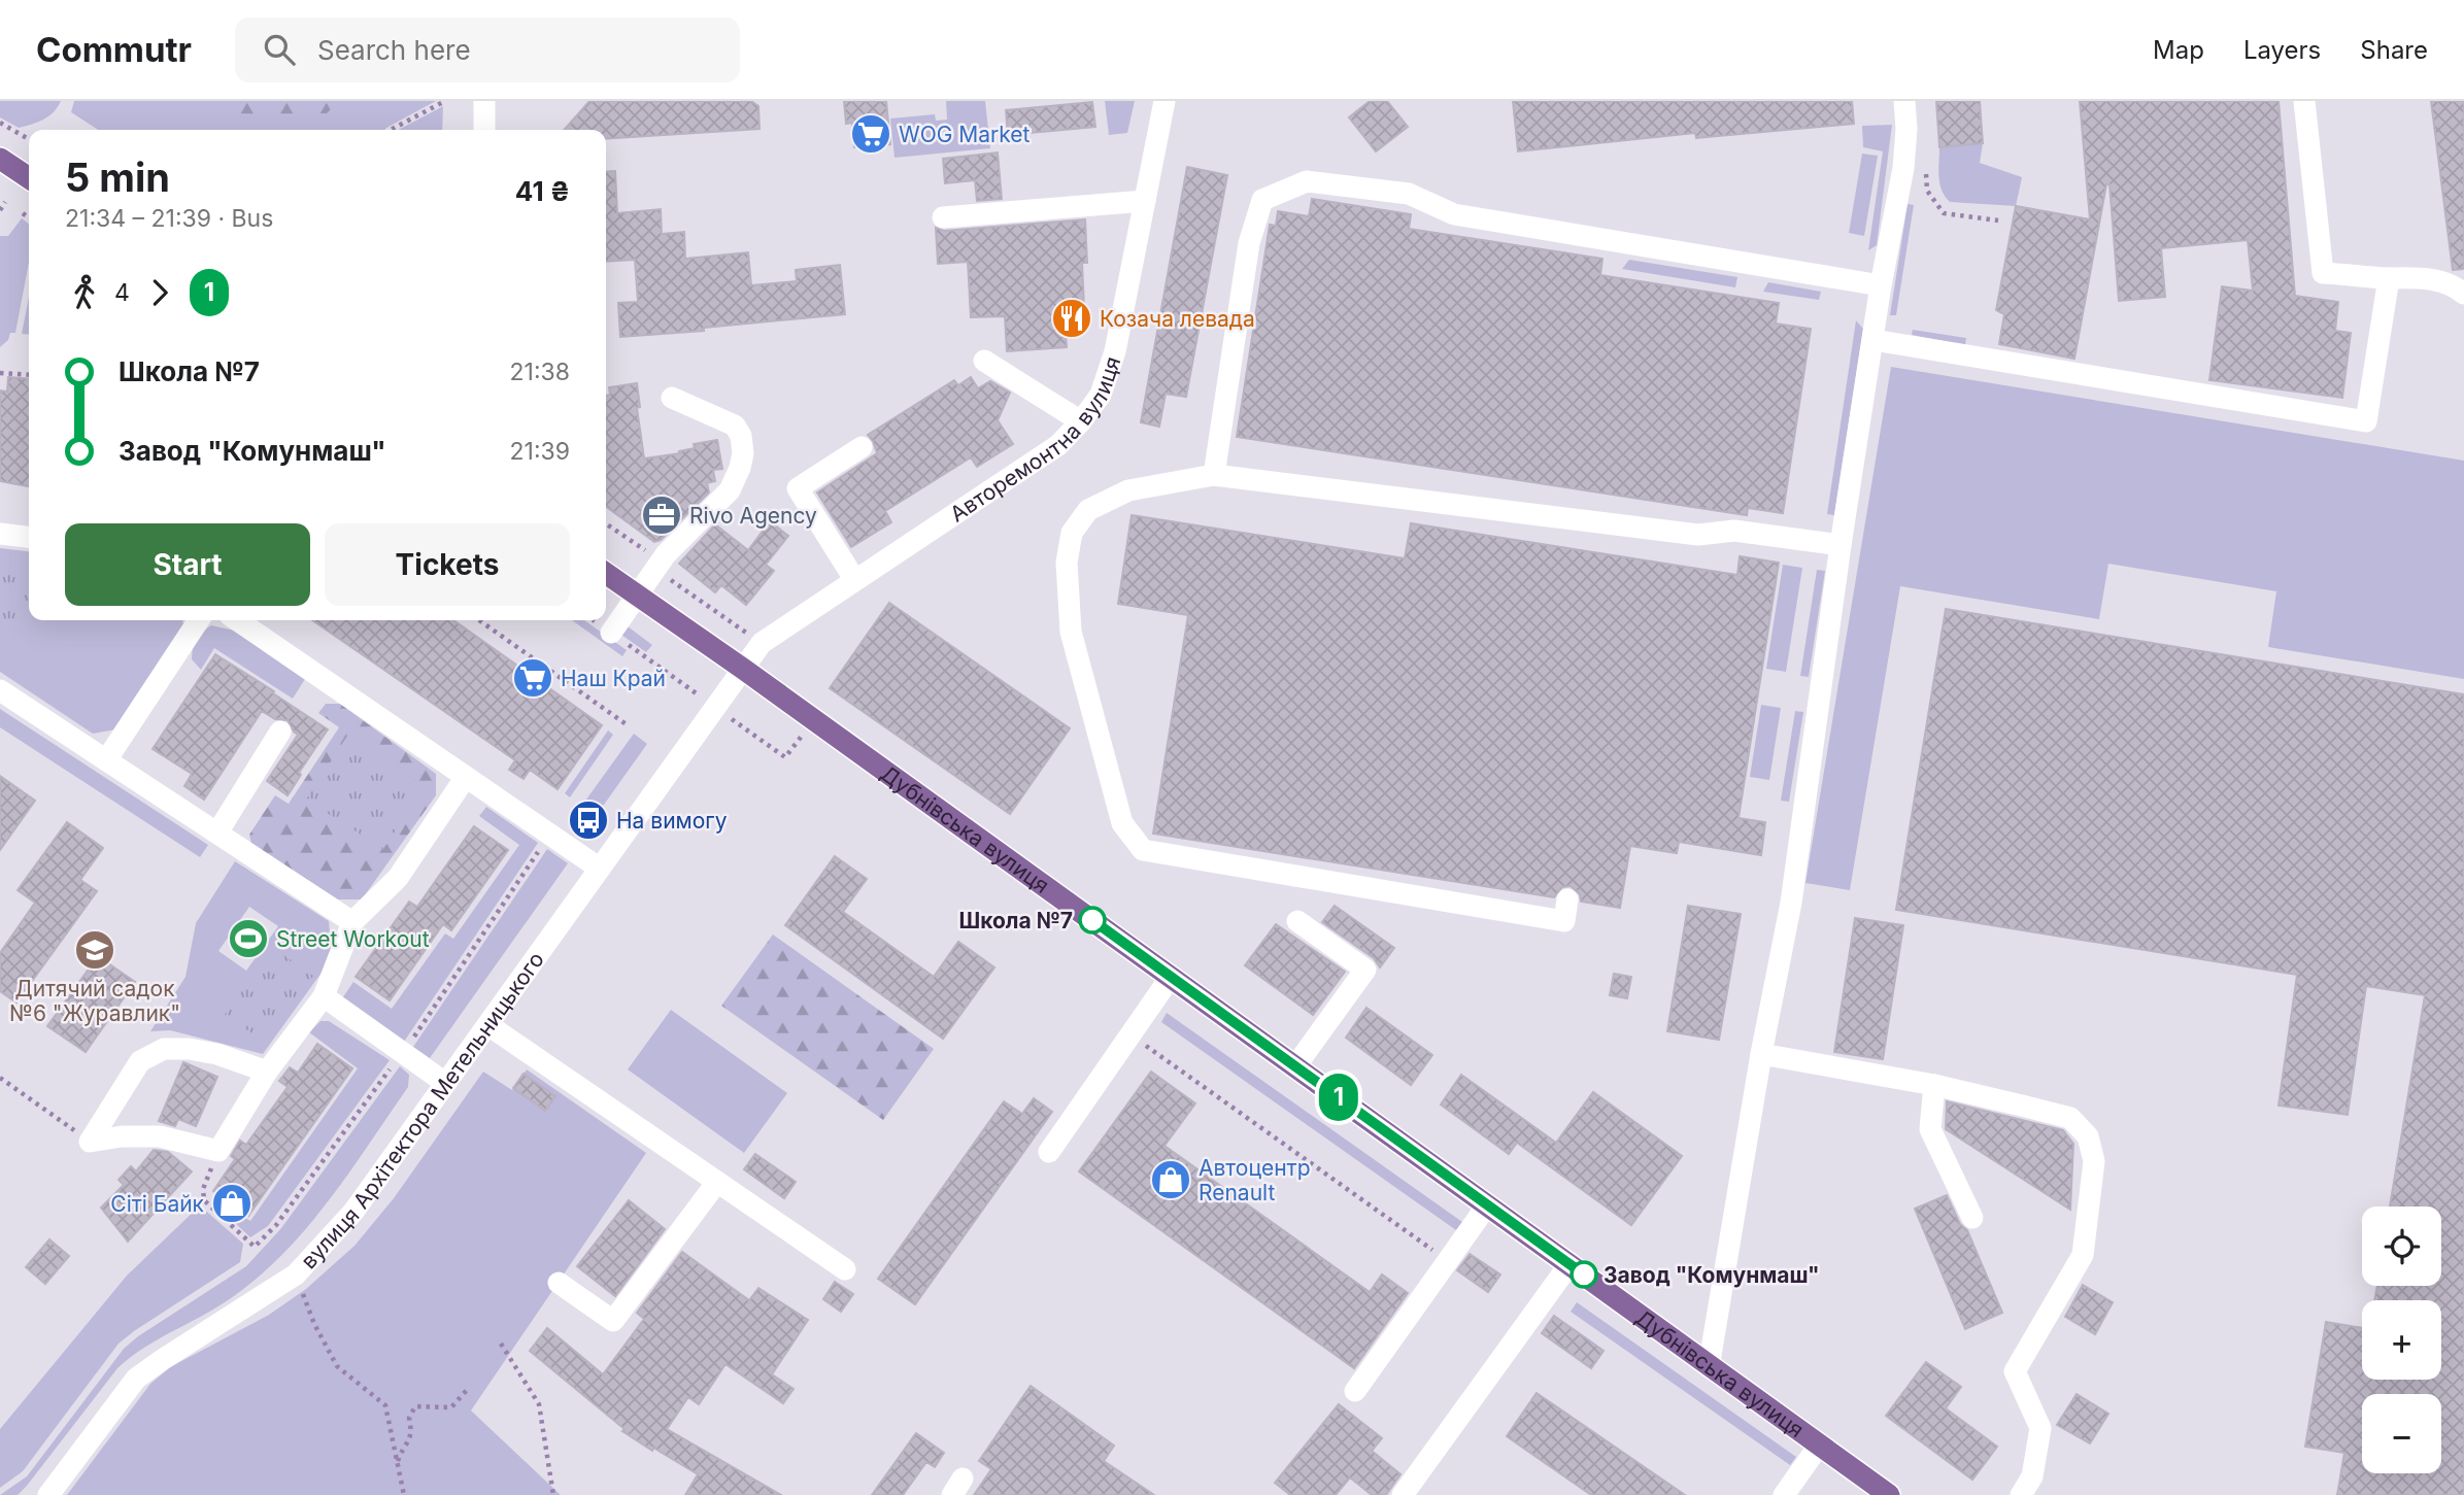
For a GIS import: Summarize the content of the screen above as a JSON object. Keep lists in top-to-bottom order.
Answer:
{
  "streets": {
    "main road": ["Дубнівська вулиця"],
    "street": ["Авторемонтна вулиця", "вулиця Архітектора Метельницького"]
  },
  "crossings": [
    ["Авторемонтна вулиця", "Дубнівська вулиця"],
    ["Авторемонтна вулиця", "вулиця Архітектора Метельницького"],
    ["Дубнівська вулиця", "вулиця Архітектора Метельницького"]
  ],
  "places": {
    "supermarket": ["WOG Market", "Наш Край"],
    "restaurant": ["Козача левада"],
    "office": ["Rivo Agency"],
    "bus stop": ["На вимогу"],
    "other": ["Школа №7", "Завод \"Комунмаш\""],
    "sports": ["Street Workout"],
    "school or university": ["Дитячий садок №6 \"Журавлик\""],
    "shop": ["Автоцентр Renault", "Сіті Байк"]
  },
  "lines": ["bus line 1"],
  "page": {
    "header": "Commutr",
    "search": "Search here",
    "nav": ["Map", "Layers", "Share"],
    "on_map": "1",
    "heading": ["5 min", "21:34 – 21:39 · Bus", "41 ₴"],
    "legs": ["4", "1"],
    "list": [
      {
        "name": "Школа №7",
        "value": "21:38"
      },
      {
        "name": "Завод \"Комунмаш\"",
        "value": "21:39"
      }
    ],
    "buttons": ["Start", "Tickets"],
    "map_buttons": ["+", "−"]
  }
}
